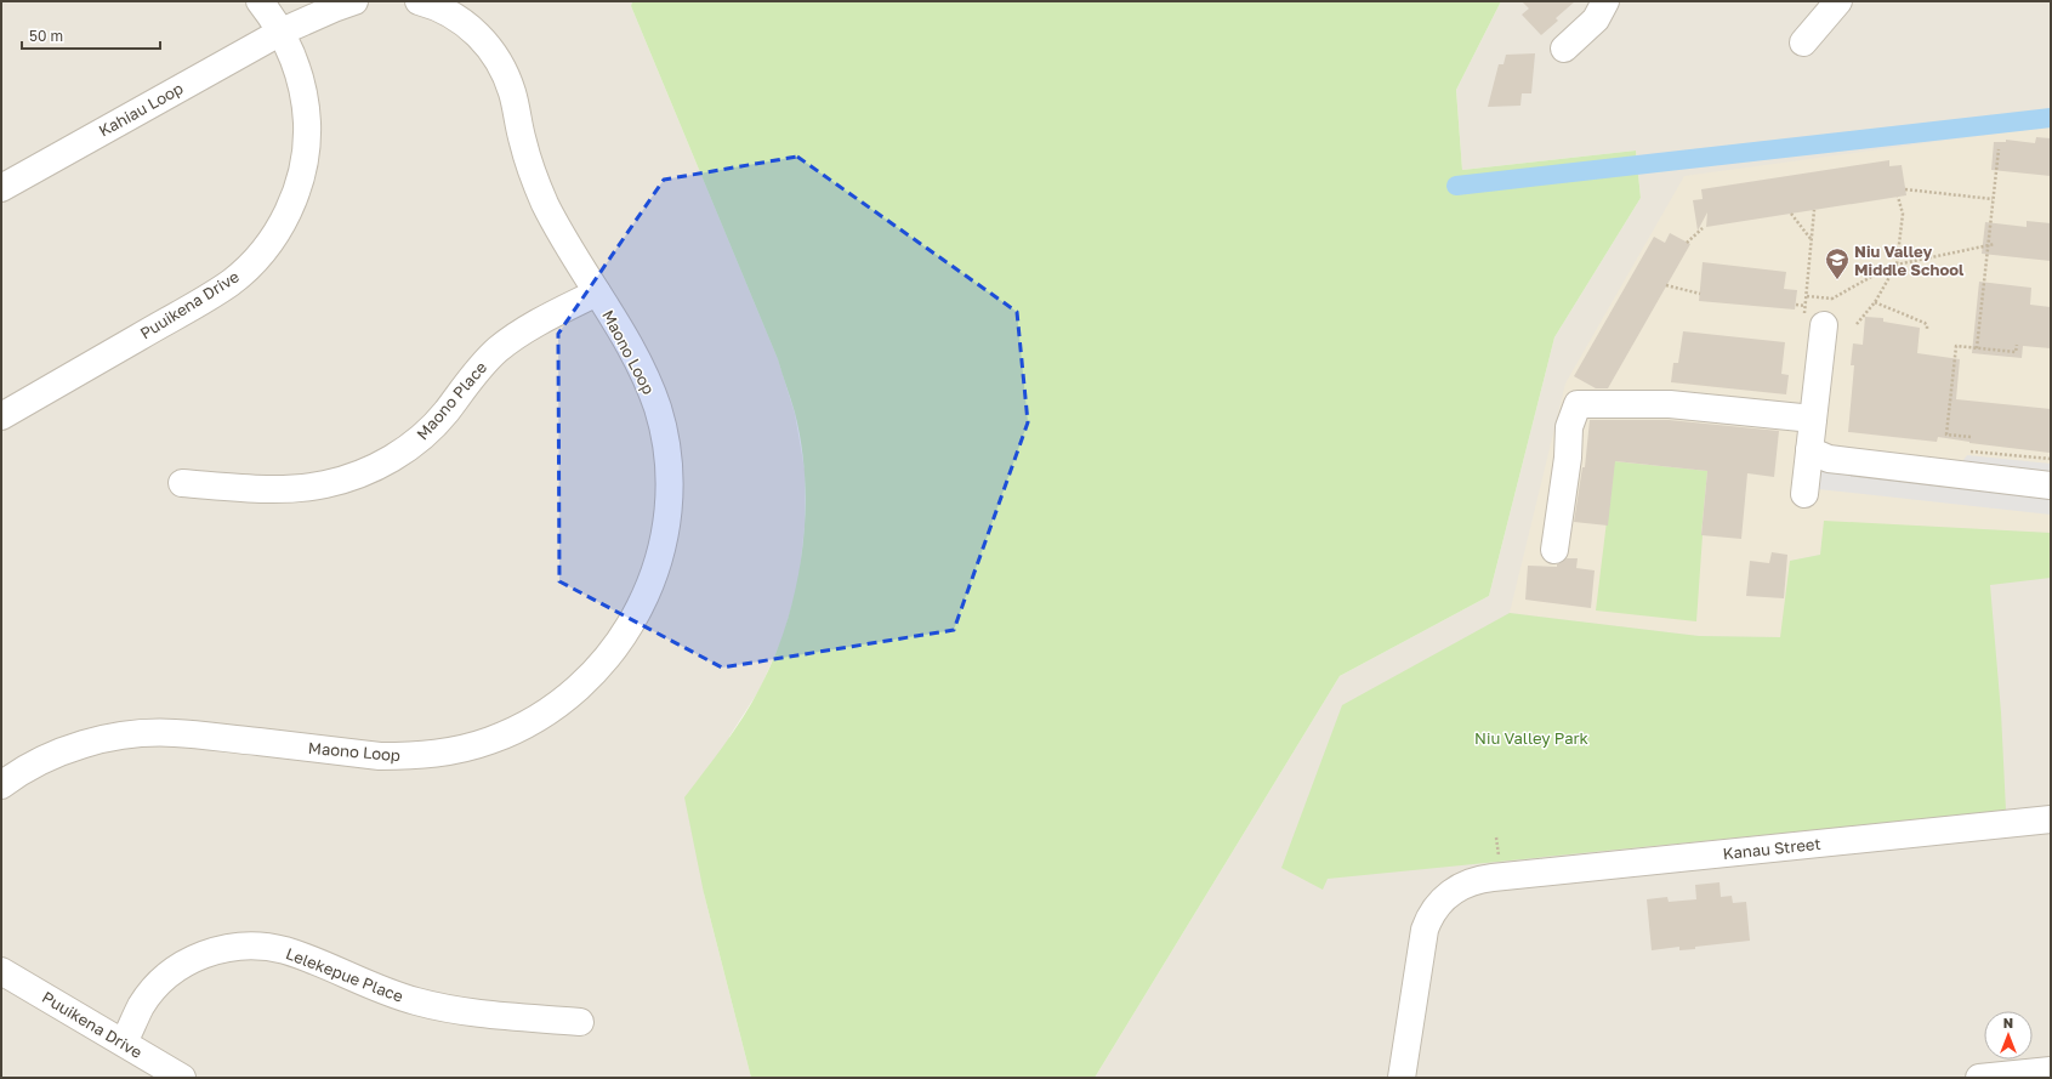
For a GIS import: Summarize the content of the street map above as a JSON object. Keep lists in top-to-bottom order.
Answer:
{
  "streets": {
    "street": [
      "Kahiau Loop",
      "Puuikena Drive",
      "Maono Loop",
      "Maono Place",
      "Kanau Street",
      "Lelekepue Place"
    ]
  },
  "crossings": [
    ["Kahiau Loop", "Puuikena Drive"],
    ["Puuikena Drive", "Lelekepue Place"],
    ["Maono Loop", "Maono Place"]
  ],
  "parks": ["Niu Valley Park"],
  "places": {
    "school or university": ["Niu Valley Middle School"]
  },
  "scale_bar": "50 m",
  "north": "top"
}
